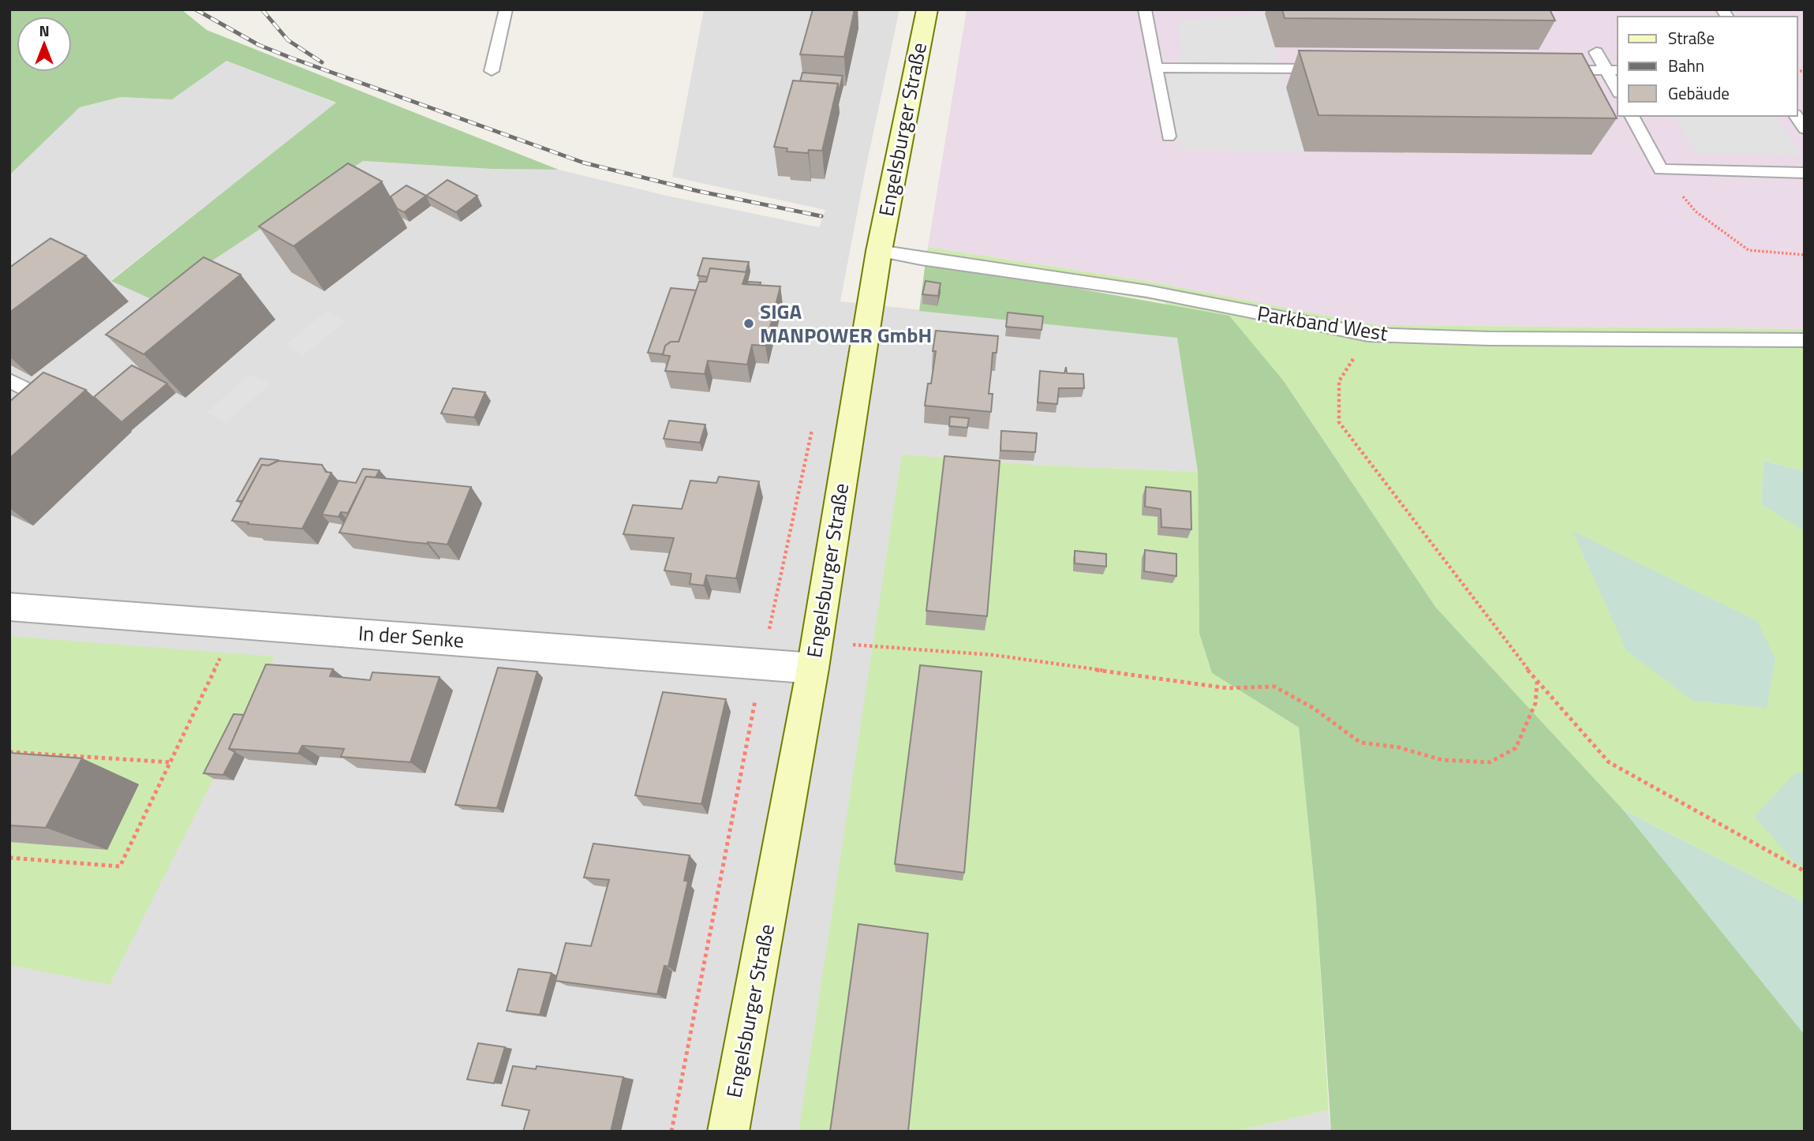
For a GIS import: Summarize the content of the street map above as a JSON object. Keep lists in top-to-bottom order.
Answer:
{
  "streets": {
    "street": ["Engelsburger Straße", "In der Senke"],
    "lane": ["Parkband West"]
  },
  "crossings": [
    ["Engelsburger Straße", "Parkband West"],
    ["Engelsburger Straße", "In der Senke"]
  ],
  "places": ["SIGA MANPOWER GmbH"],
  "legend": ["Straße", "Bahn", "Gebäude"],
  "north": "top"
}
